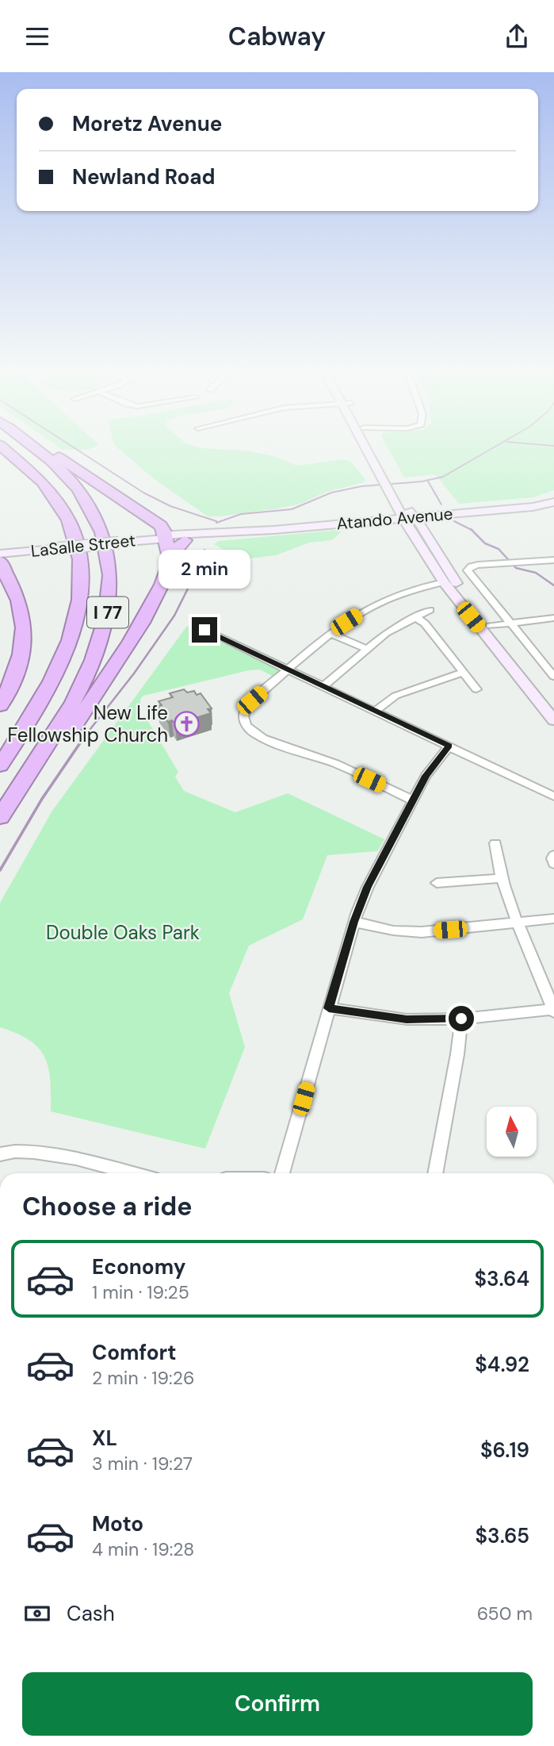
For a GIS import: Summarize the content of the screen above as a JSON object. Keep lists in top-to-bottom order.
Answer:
{
  "streets": {
    "highway": ["I 77"],
    "main road": ["Atando Avenue", "LaSalle Street"]
  },
  "crossings": [
    ["Atando Avenue", "LaSalle Street"]
  ],
  "parks": ["Double Oaks Park"],
  "places": {
    "church": ["New Life Fellowship Church"]
  },
  "north": "top",
  "page": {
    "header": "Cabway",
    "banner": ["Moretz Avenue", "Newland Road"],
    "bubble": "2 min",
    "heading": "Choose a ride",
    "list": [
      {
        "name": "Economy",
        "note": "1 min · 19:25",
        "value": "$3.64"
      },
      {
        "name": "Comfort",
        "note": "2 min · 19:26",
        "value": "$4.92"
      },
      {
        "name": "XL",
        "note": "3 min · 19:27",
        "value": "$6.19"
      },
      {
        "name": "Moto",
        "note": "4 min · 19:28",
        "value": "$3.65"
      }
    ],
    "pay": ["Cash", "650 m"],
    "buttons": "Confirm"
  }
}
